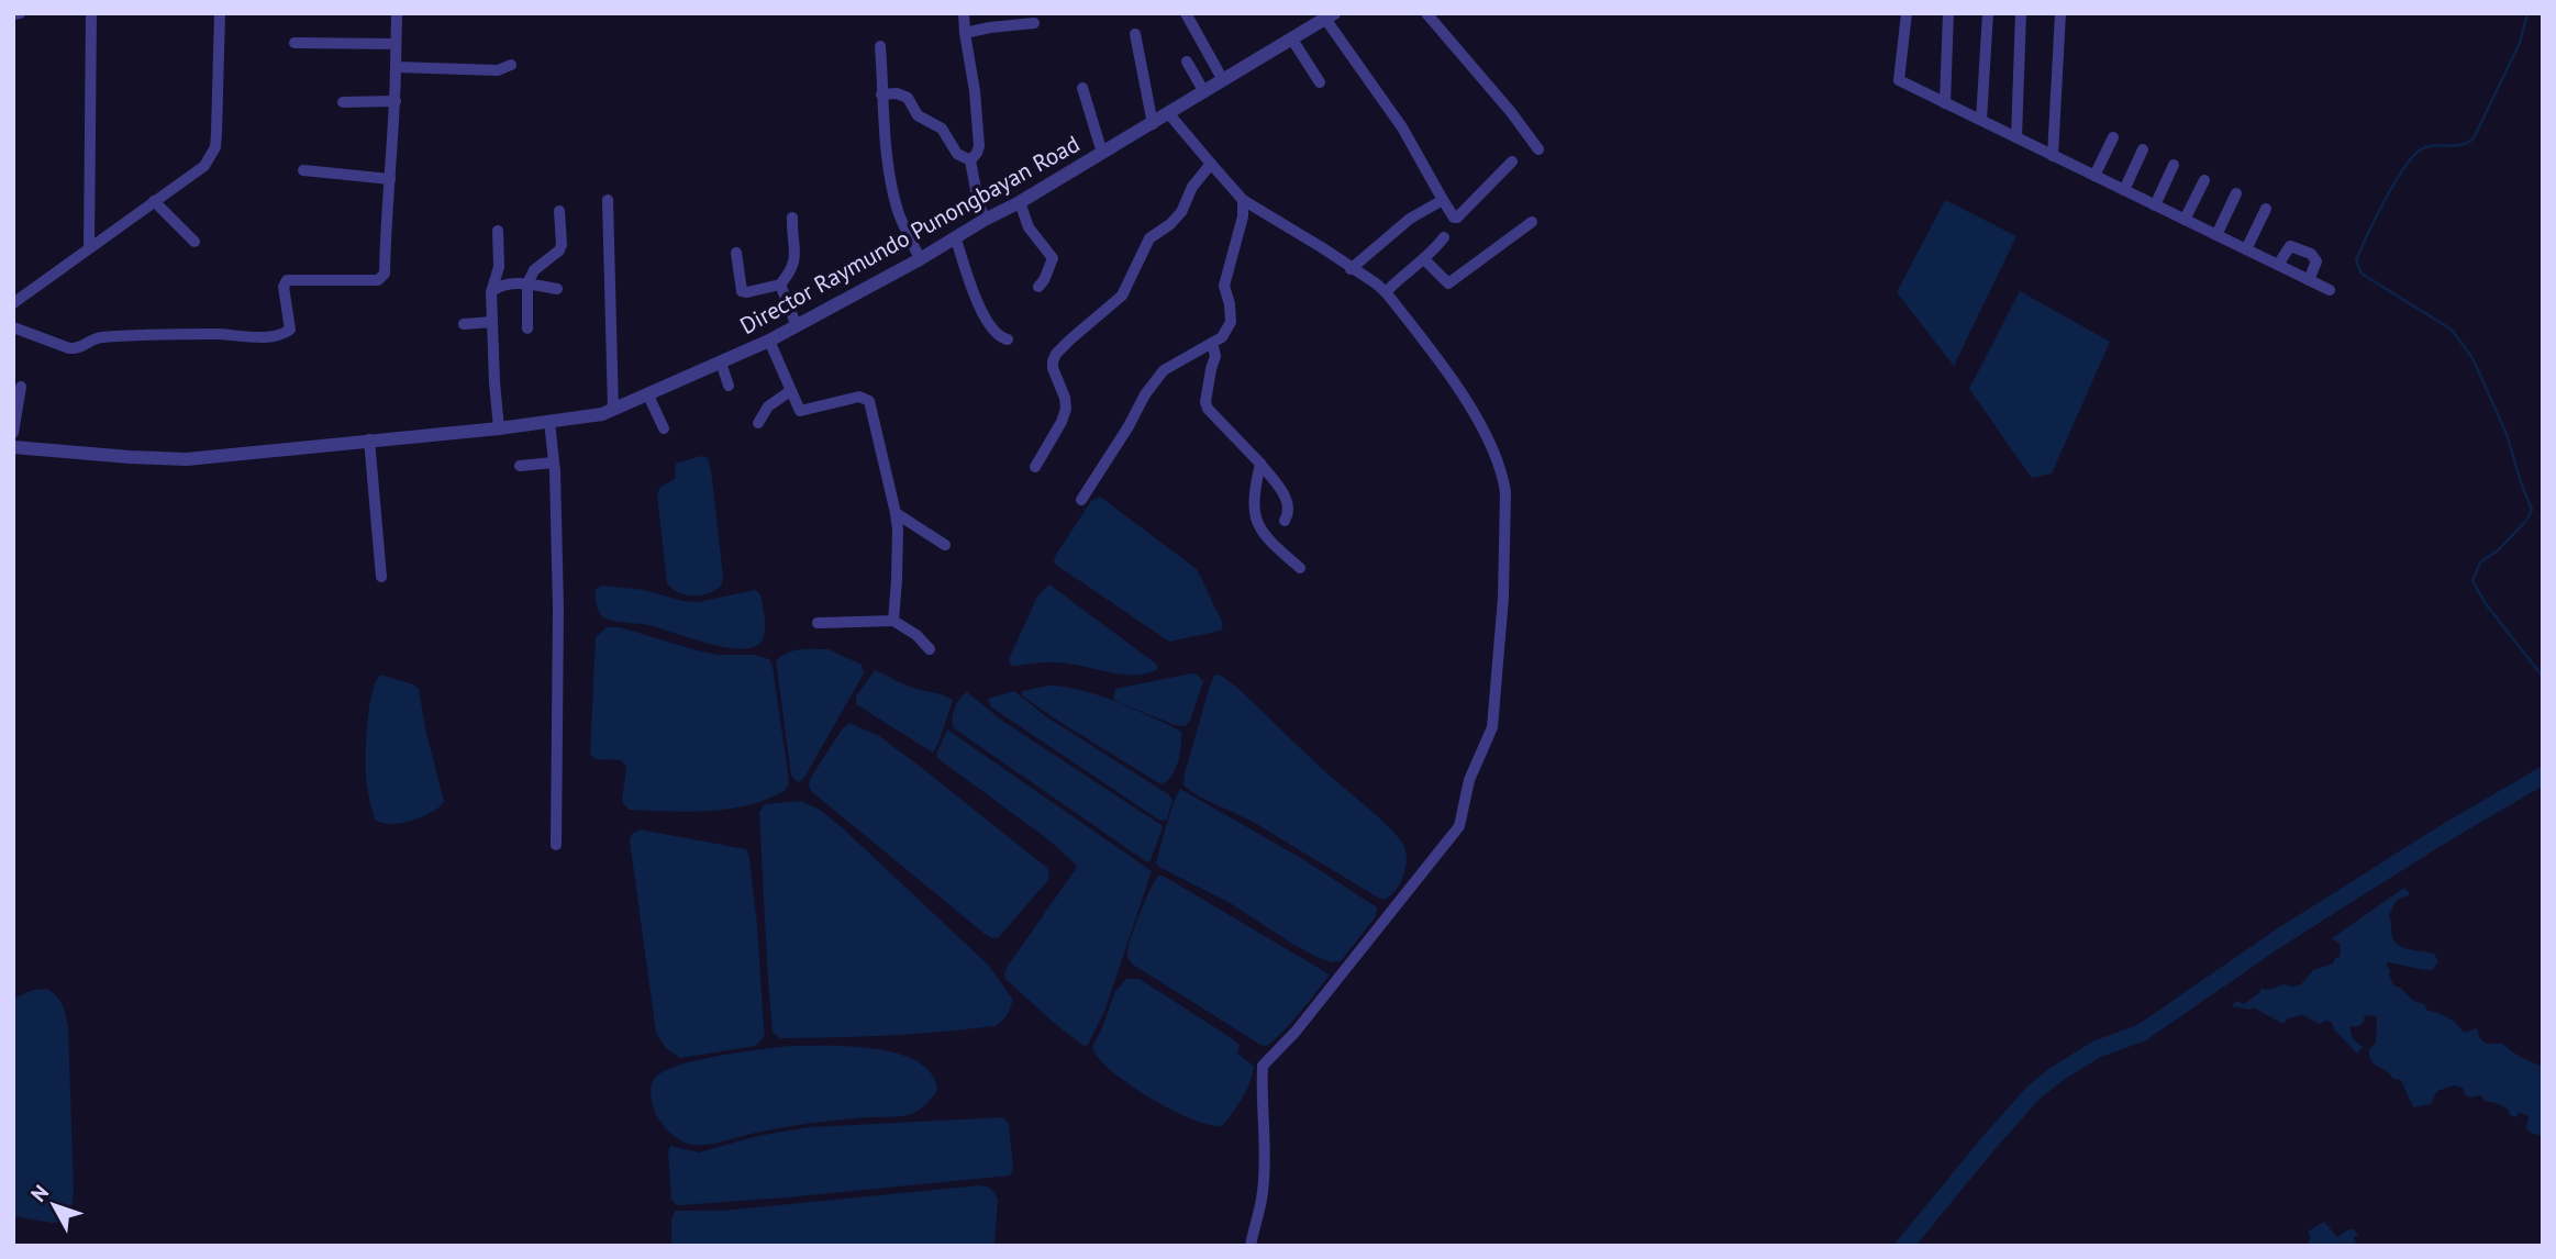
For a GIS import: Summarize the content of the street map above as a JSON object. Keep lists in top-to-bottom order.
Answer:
{
  "streets": {
    "street": ["Director Raymundo Punongbayan Road"]
  },
  "north": "top left"
}
